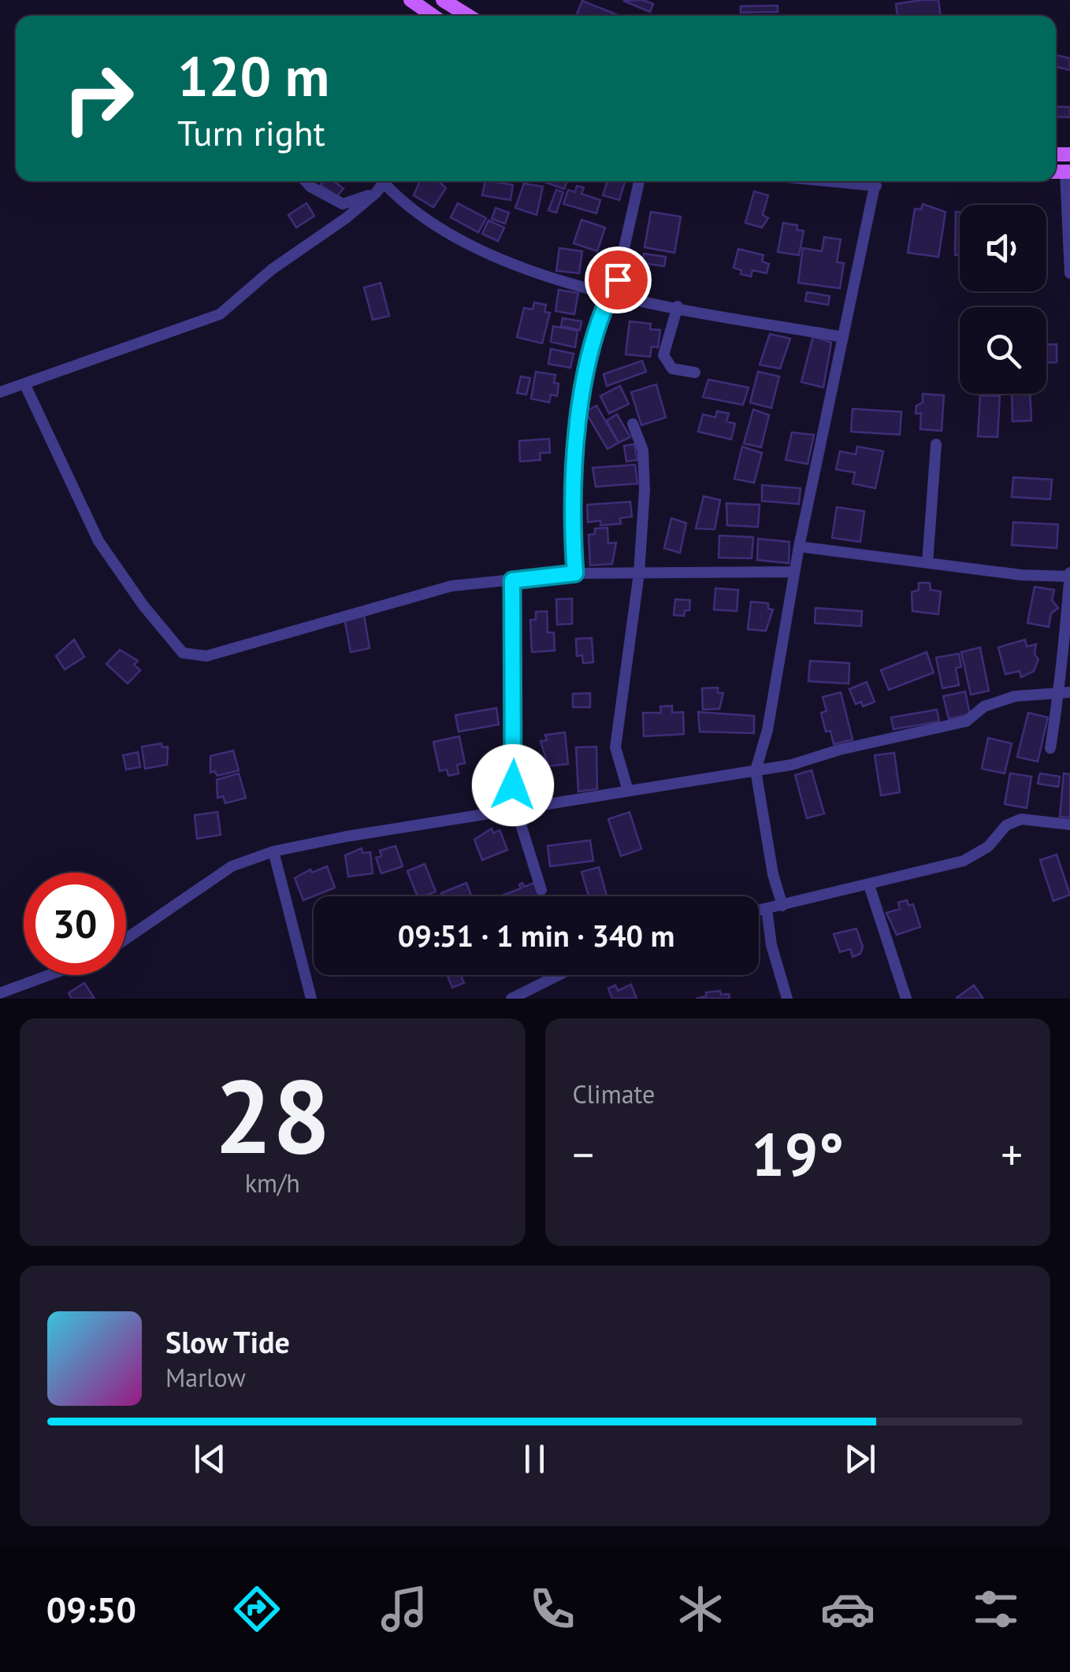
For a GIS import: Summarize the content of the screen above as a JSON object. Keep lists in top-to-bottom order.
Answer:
{
  "page": {
    "turn": ["120 m", "Turn right"],
    "limit": "30",
    "trip": "09:51 · 1 min · 340 m",
    "tile": [
      ["28", "km/h"],
      "Climate"
    ],
    "heat": ["−", "19°", "+"],
    "song": ["Slow Tide", "Marlow"],
    "tabs": "09:50"
  }
}
